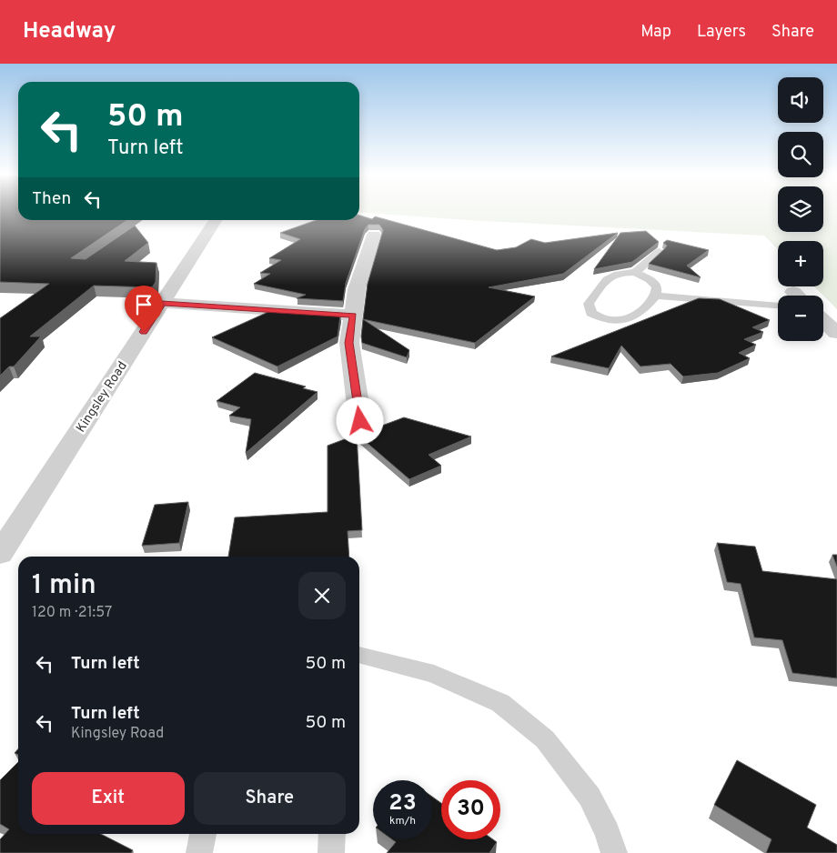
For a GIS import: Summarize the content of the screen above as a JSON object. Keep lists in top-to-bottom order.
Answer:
{
  "streets": {
    "street": ["Kingsley Road"]
  },
  "page": {
    "header": "Headway",
    "nav": ["Map", "Layers", "Share"],
    "map_buttons": ["+", "−"],
    "turn": ["50 m", "Turn left"],
    "then": "Then",
    "heading": ["1 min", "120 m · 21:57"],
    "list": [
      {
        "name": "Turn left",
        "value": "50 m"
      },
      {
        "name": "Turn left",
        "note": "Kingsley Road",
        "value": "50 m"
      }
    ],
    "buttons": ["Exit", "Share"],
    "speed": "23 km/h",
    "limit": "30"
  }
}
